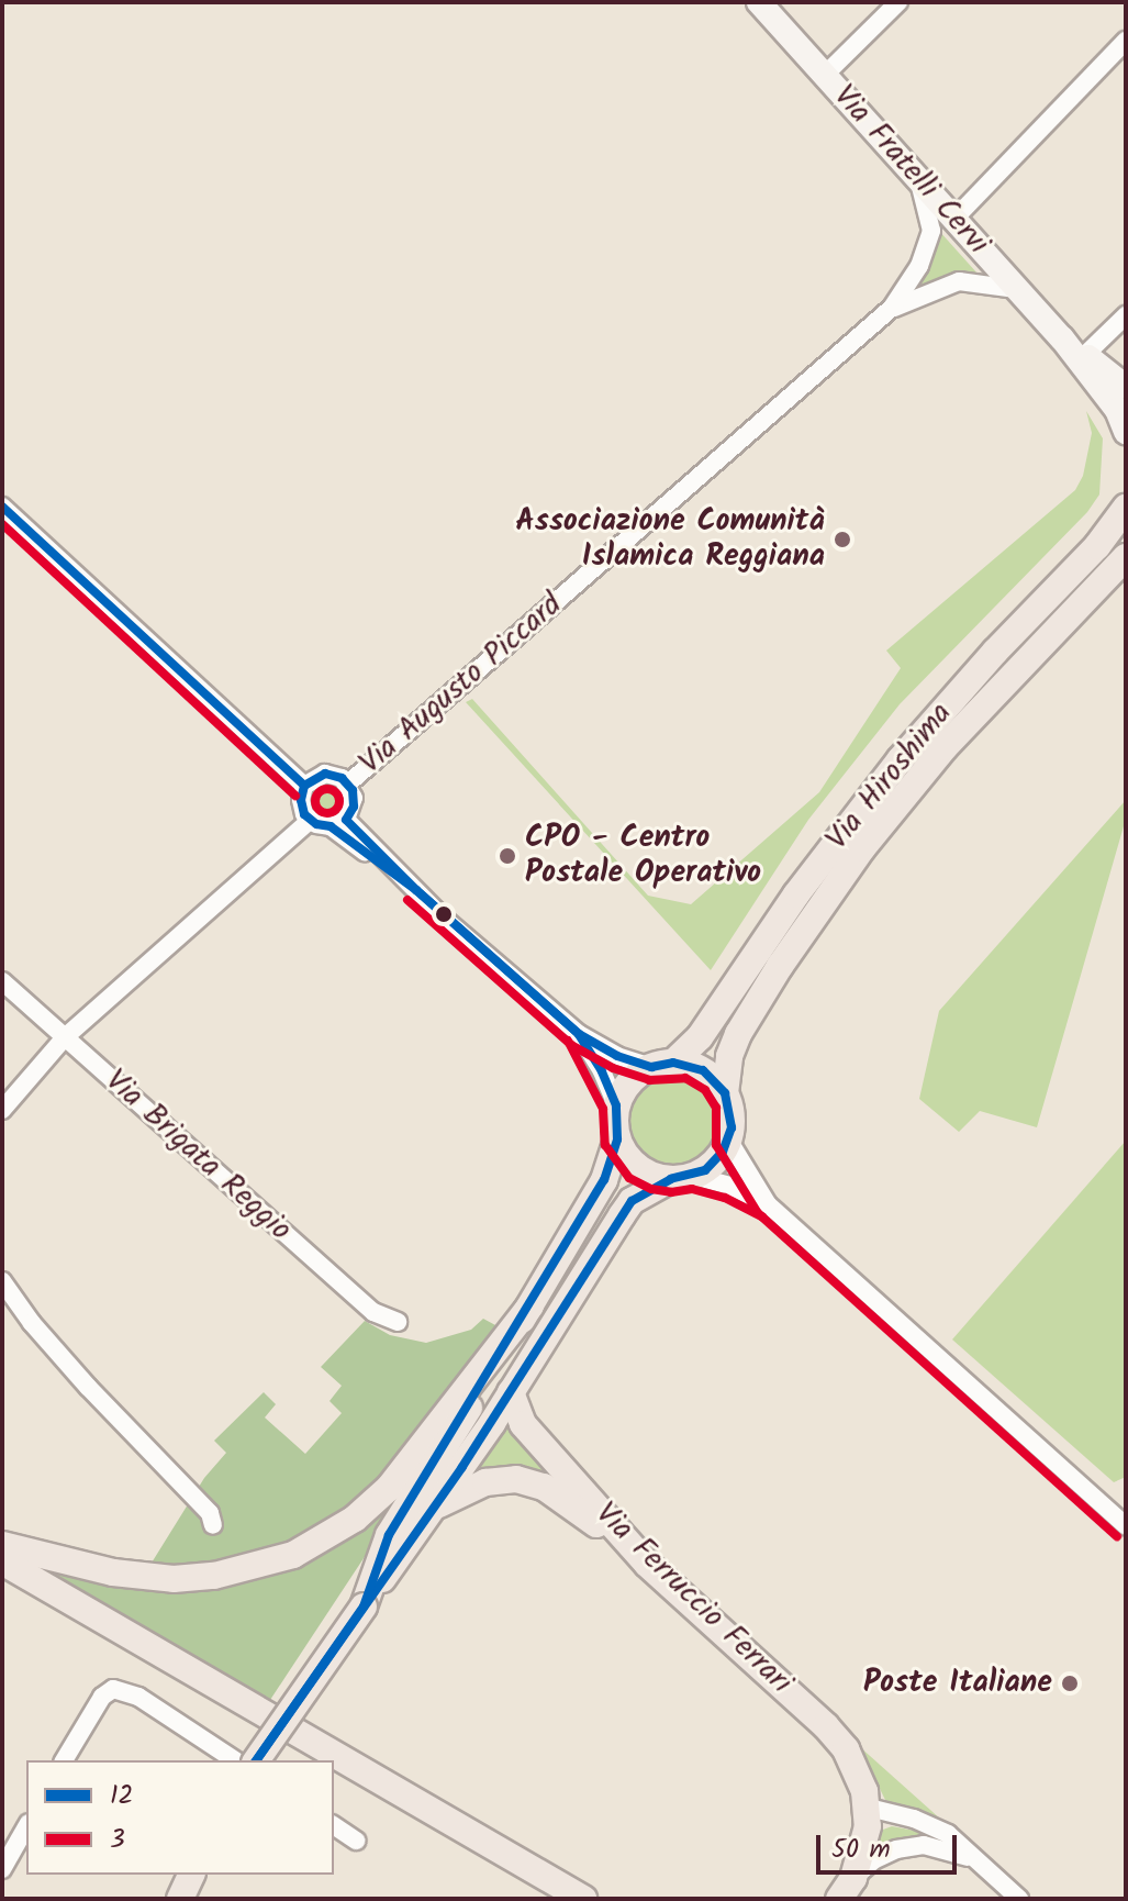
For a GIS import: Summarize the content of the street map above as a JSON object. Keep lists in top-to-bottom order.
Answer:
{
  "streets": {
    "main road": ["Via Fratelli Cervi", "Via Hiroshima", "Via Ferruccio Ferrari"],
    "street": ["Via Augusto Piccard", "Via Brigata Reggio"]
  },
  "crossings": [
    ["Via Fratelli Cervi", "Via Augusto Piccard"]
  ],
  "places": ["Associazione Comunità Islamica Reggiana", "CPO - Centro Postale Operativo", "Poste Italiane"],
  "lines": ["transit line 12", "transit line 3"],
  "legend": ["12", "3"],
  "scale_bar": "50 m"
}
